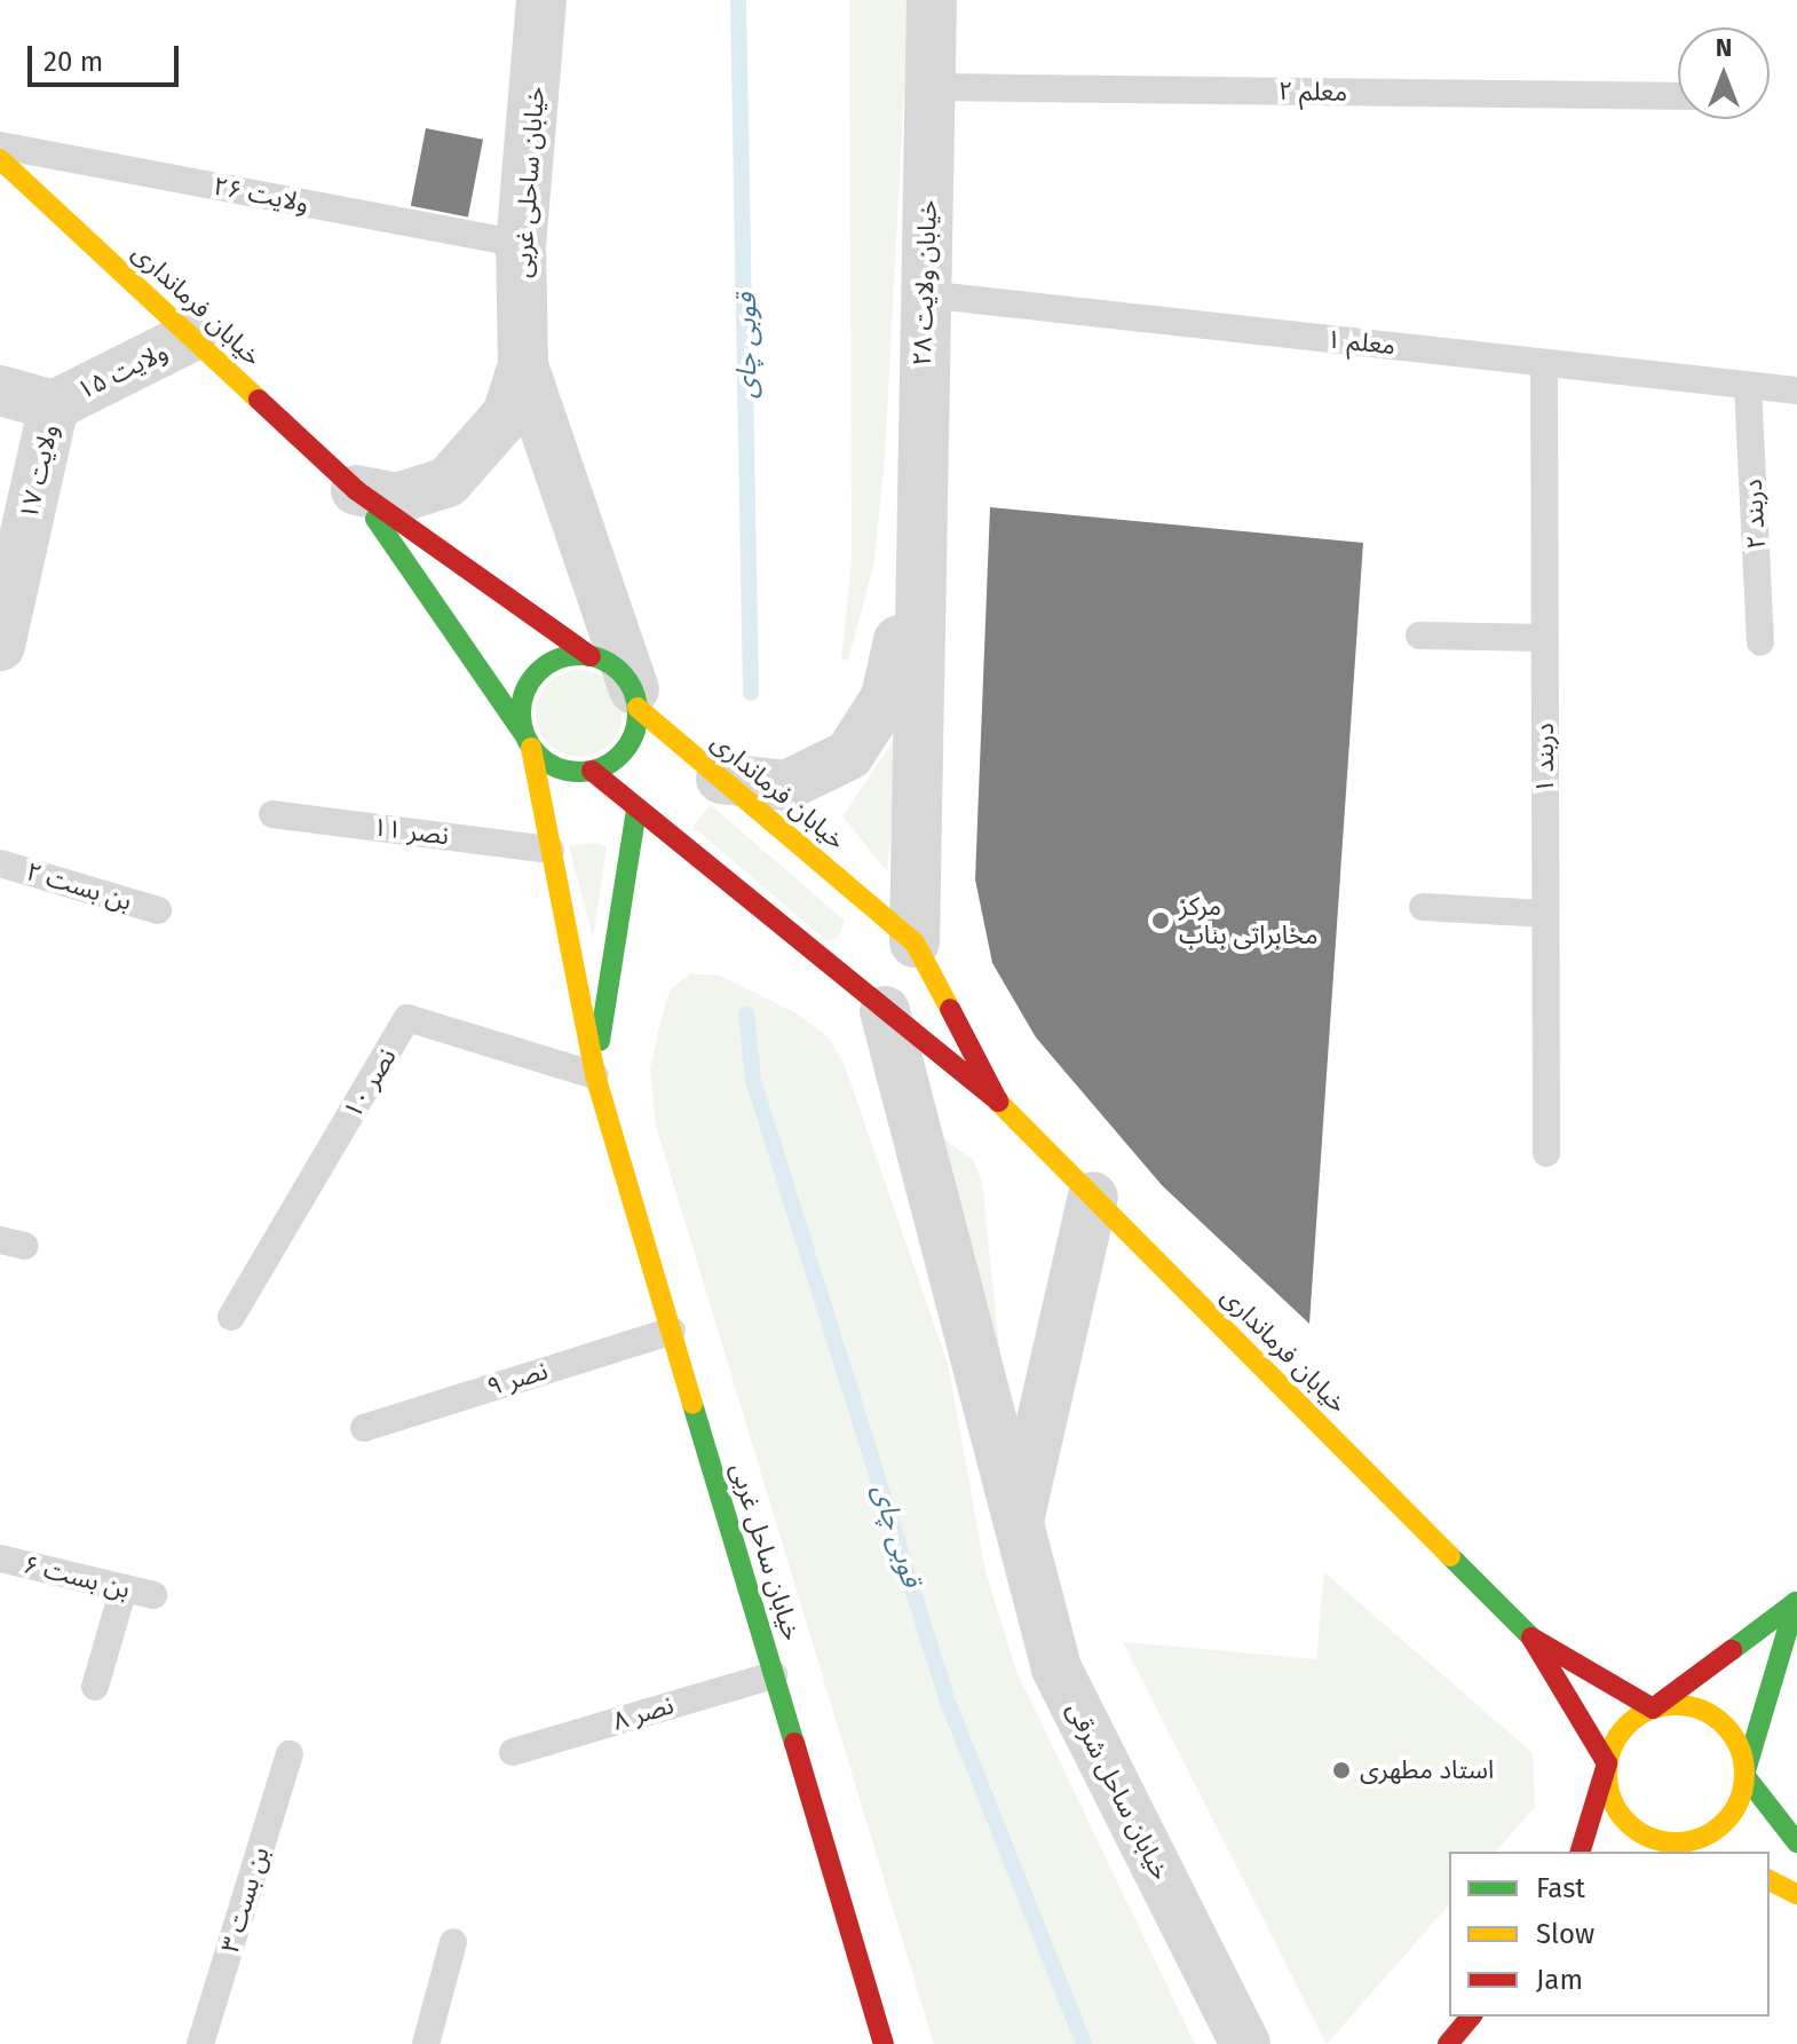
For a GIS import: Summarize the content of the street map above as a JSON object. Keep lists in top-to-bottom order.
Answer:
{
  "streets": {
    "main road": ["خیابان فرمانداری", "خیابان ساحل غربی"],
    "street": [
      "خیابان ساحلی غربی",
      "خیابان ولایت ۲۸",
      "ولایت ۱۵",
      "ولایت ۱۷",
      "خیابان ساحل شرقی"
    ],
    "lane": [
      "معلم ۲",
      "ولایت ۲۶",
      "معلم ۱",
      "دربند ۲",
      "دربند ۱",
      "نصر ۱۱",
      "بن بست ۲",
      "نصر ۱۰",
      "نصر ۹",
      "بن بست ۶",
      "نصر ۸",
      "بن بست ۳"
    ]
  },
  "crossings": [
    ["معلم ۲", "خیابان ولایت ۲۸"],
    ["خیابان ساحلی غربی", "ولایت ۲۶"],
    ["خیابان ساحلی غربی", "خیابان فرمانداری"],
    ["خیابان ساحلی غربی", "خیابان ساحل غربی"],
    ["خیابان ولایت ۲۸", "خیابان فرمانداری"],
    ["خیابان ولایت ۲۸", "معلم ۱"],
    ["خیابان ولایت ۲۸", "خیابان ساحل شرقی"],
    ["خیابان فرمانداری", "ولایت ۱۵"],
    ["خیابان فرمانداری", "خیابان ساحل غربی"],
    ["خیابان فرمانداری", "خیابان ساحل شرقی"],
    ["معلم ۱", "دربند ۲"],
    ["معلم ۱", "دربند ۱"],
    ["ولایت ۱۵", "ولایت ۱۷"],
    ["نصر ۱۱", "خیابان ساحل غربی"],
    ["نصر ۱۰", "خیابان ساحل غربی"],
    ["نصر ۹", "خیابان ساحل غربی"],
    ["خیابان ساحل غربی", "نصر ۸"]
  ],
  "water": ["قوبی چای"],
  "places": ["مرکز مخابراتی بناب", "استاد مطهری"],
  "legend": ["Fast", "Slow", "Jam"],
  "scale_bar": "20 m",
  "north": "top"
}
